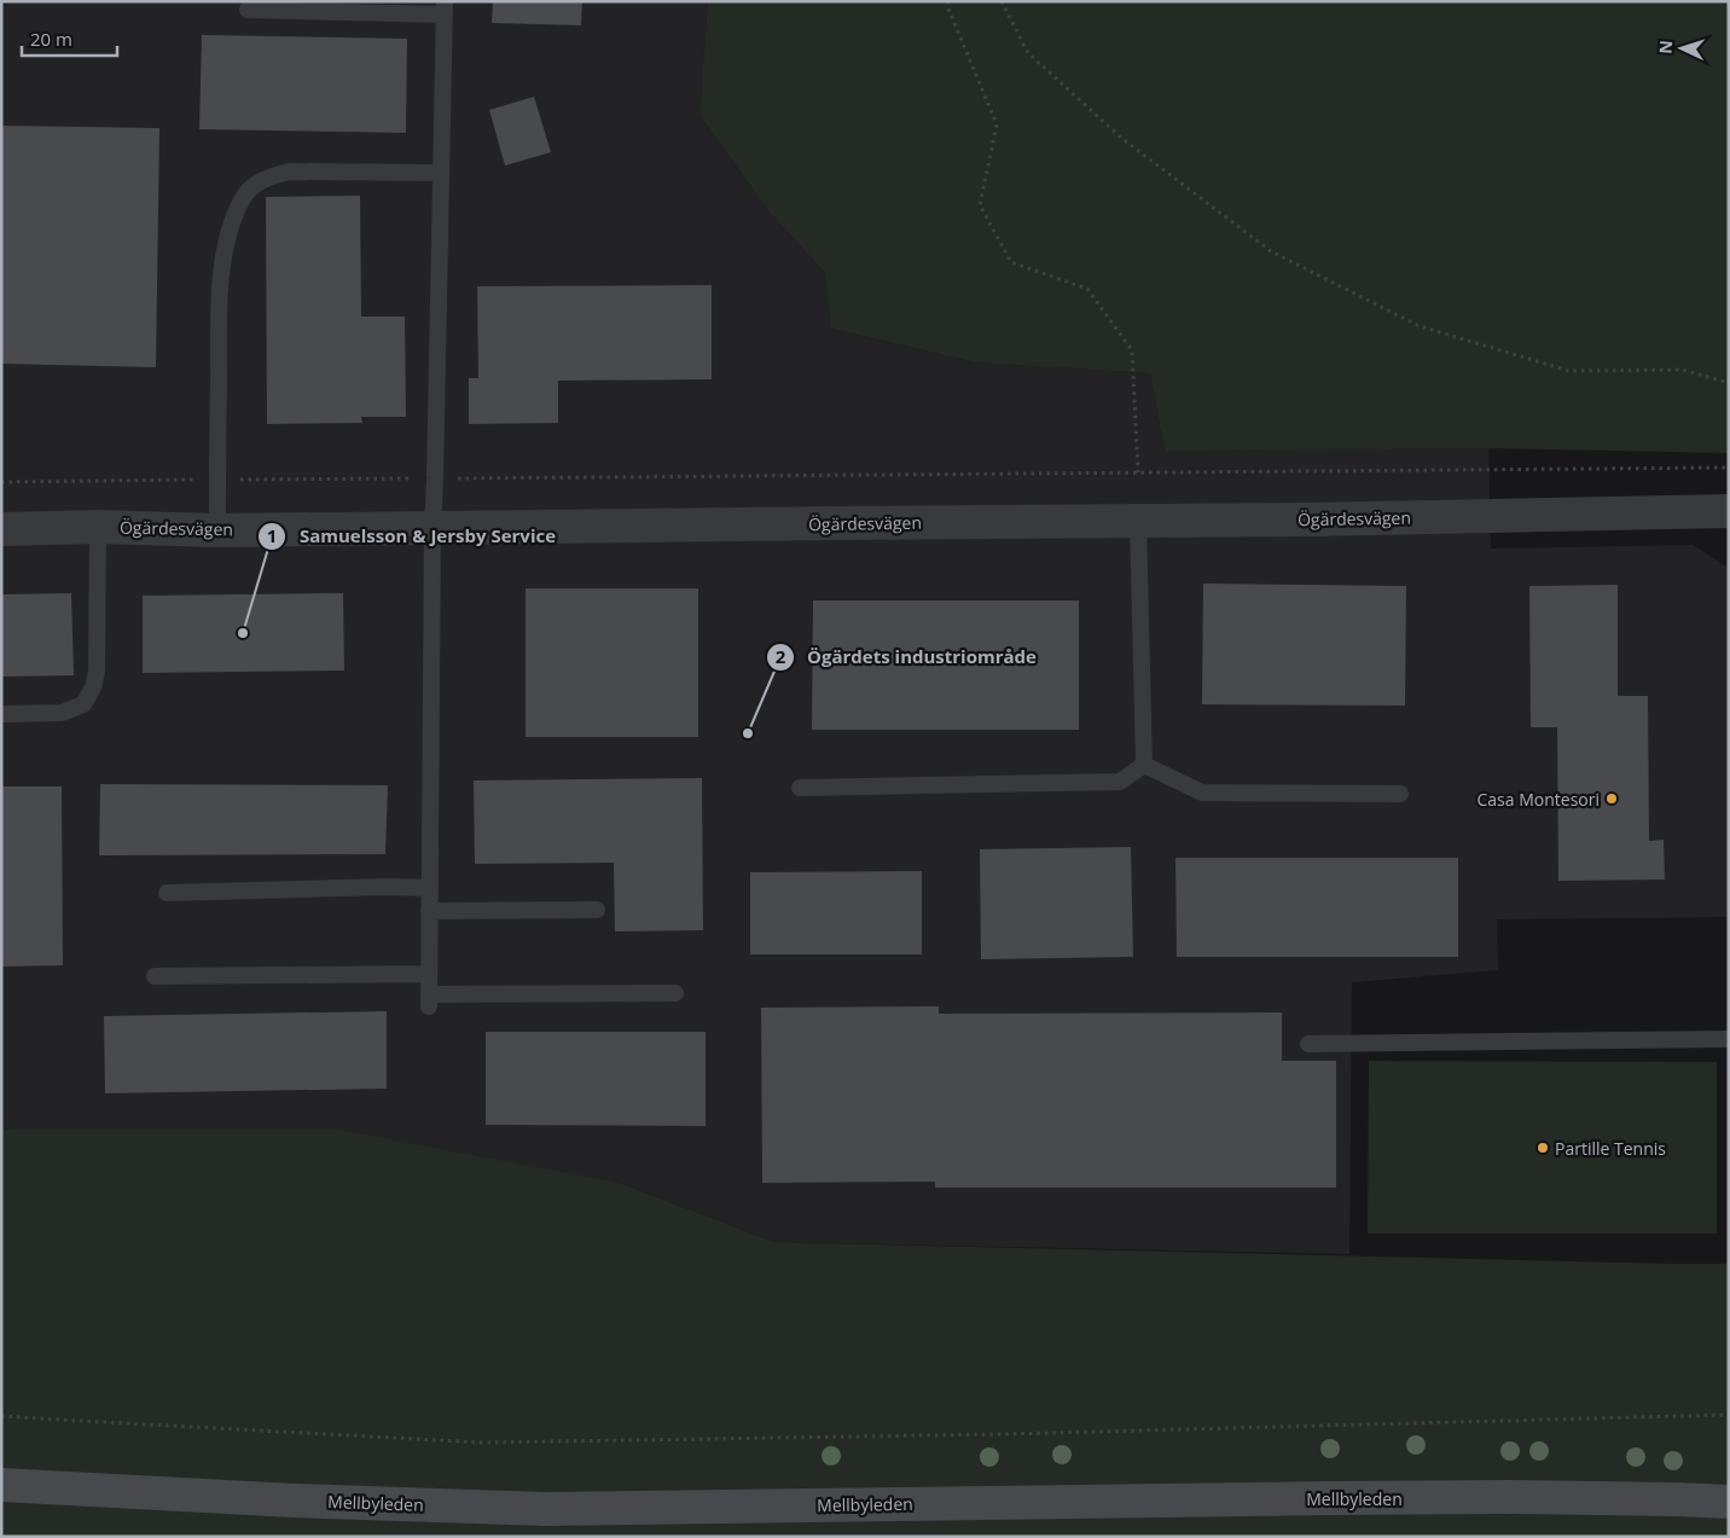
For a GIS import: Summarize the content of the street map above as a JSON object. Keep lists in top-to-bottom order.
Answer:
{
  "streets": {
    "main road": ["Mellbyleden"],
    "street": ["Ögärdesvägen"]
  },
  "places": [
    "Samuelsson & Jersby Service",
    "Ögärdets industriområde",
    "Casa Montesori",
    "Partille Tennis"
  ],
  "scale_bar": "20 m",
  "north": "left"
}
